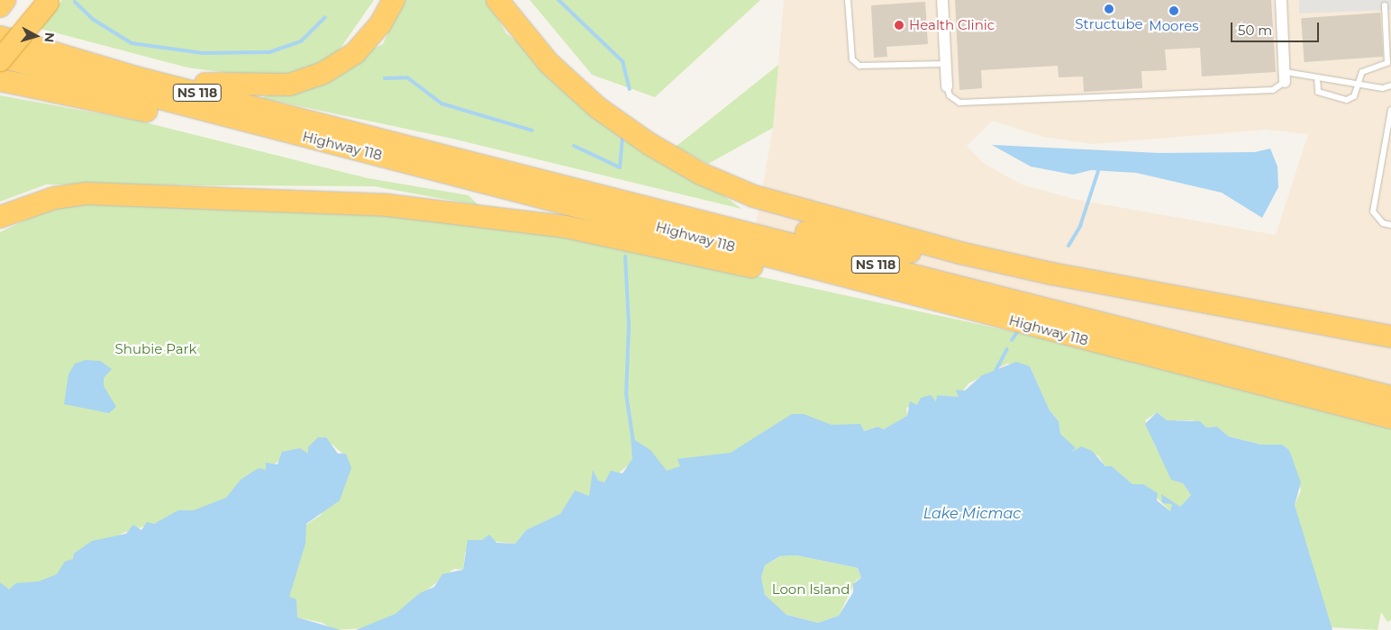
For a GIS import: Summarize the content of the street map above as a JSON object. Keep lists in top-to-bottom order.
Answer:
{
  "streets": {
    "highway": ["NS 118", "Highway 118"]
  },
  "water": ["Lake Micmac"],
  "parks": ["Shubie Park", "Loon Island"],
  "places": ["Structube", "Moores", "Health Clinic"],
  "scale_bar": "50 m",
  "north": "right"
}
